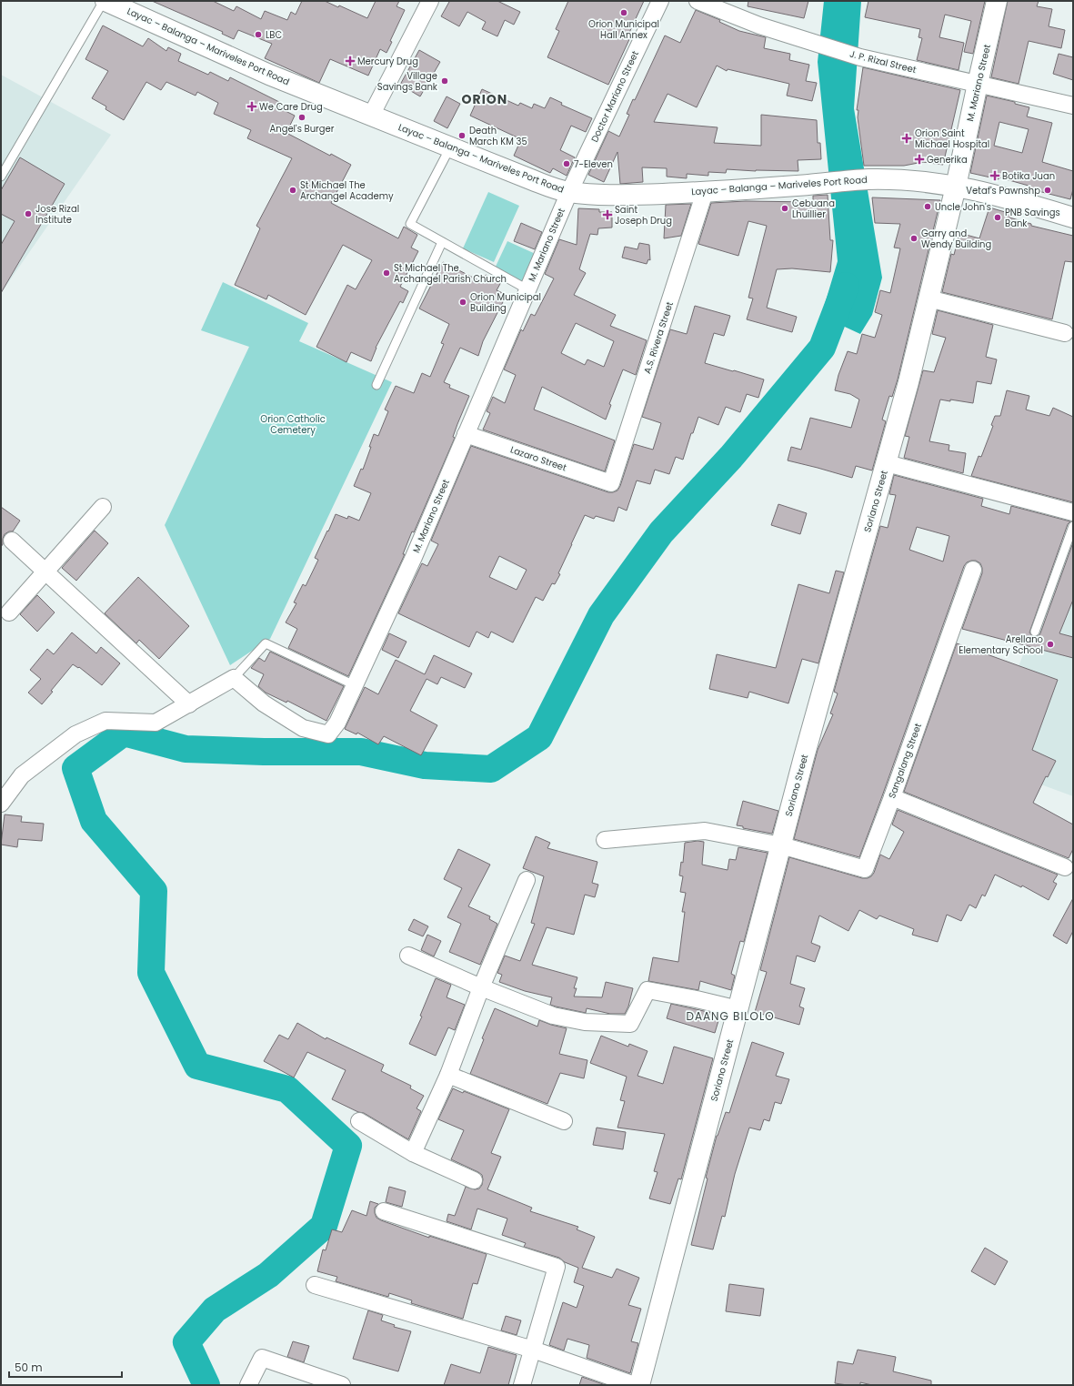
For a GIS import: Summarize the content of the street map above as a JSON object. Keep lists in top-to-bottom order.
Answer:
{
  "streets": {
    "main road": ["Layac – Balanga – Mariveles Port Road", "M. Mariano Street", "Soriano Street"],
    "street": [
      "J. P. Rizal Street",
      "Doctor Mariano Street",
      "A.S. Rivera Street",
      "Lazaro Street",
      "Sangalang Street"
    ]
  },
  "crossings": [
    ["Layac – Balanga – Mariveles Port Road", "M. Mariano Street"],
    ["Layac – Balanga – Mariveles Port Road", "Doctor Mariano Street"],
    ["Layac – Balanga – Mariveles Port Road", "A.S. Rivera Street"],
    ["Layac – Balanga – Mariveles Port Road", "Soriano Street"],
    ["J. P. Rizal Street", "M. Mariano Street"],
    ["M. Mariano Street", "Doctor Mariano Street"],
    ["M. Mariano Street", "Lazaro Street"],
    ["M. Mariano Street", "Soriano Street"],
    ["A.S. Rivera Street", "Lazaro Street"],
    ["Soriano Street", "Sangalang Street"]
  ],
  "districts": ["ORION", "DAANG BILOLO"],
  "parks": ["Orion Catholic Cemetery"],
  "places": {
    "other": [
      "Orion Municipal Hall Annex",
      "LBC",
      "Village Savings Bank",
      "Angel's Burger",
      "Death March KM 35",
      "7-Eleven",
      "St Michael The Archangel Academy",
      "Vetaf's Pawnshp",
      "Uncle John's",
      "Cebuana Lhuillier",
      "Jose Rizal Institute",
      "PNB Savings Bank",
      "Garry and Wendy Building",
      "St Michael The Archangel Parish Church",
      "Orion Municipal Building",
      "Arellano Elementary School"
    ],
    "health": [
      "Mercury Drug",
      "We Care Drug",
      "Orion Saint Michael Hospital",
      "Generika",
      "Botika Juan",
      "Saint Joseph Drug"
    ]
  },
  "scale_bar": "50 m"
}
